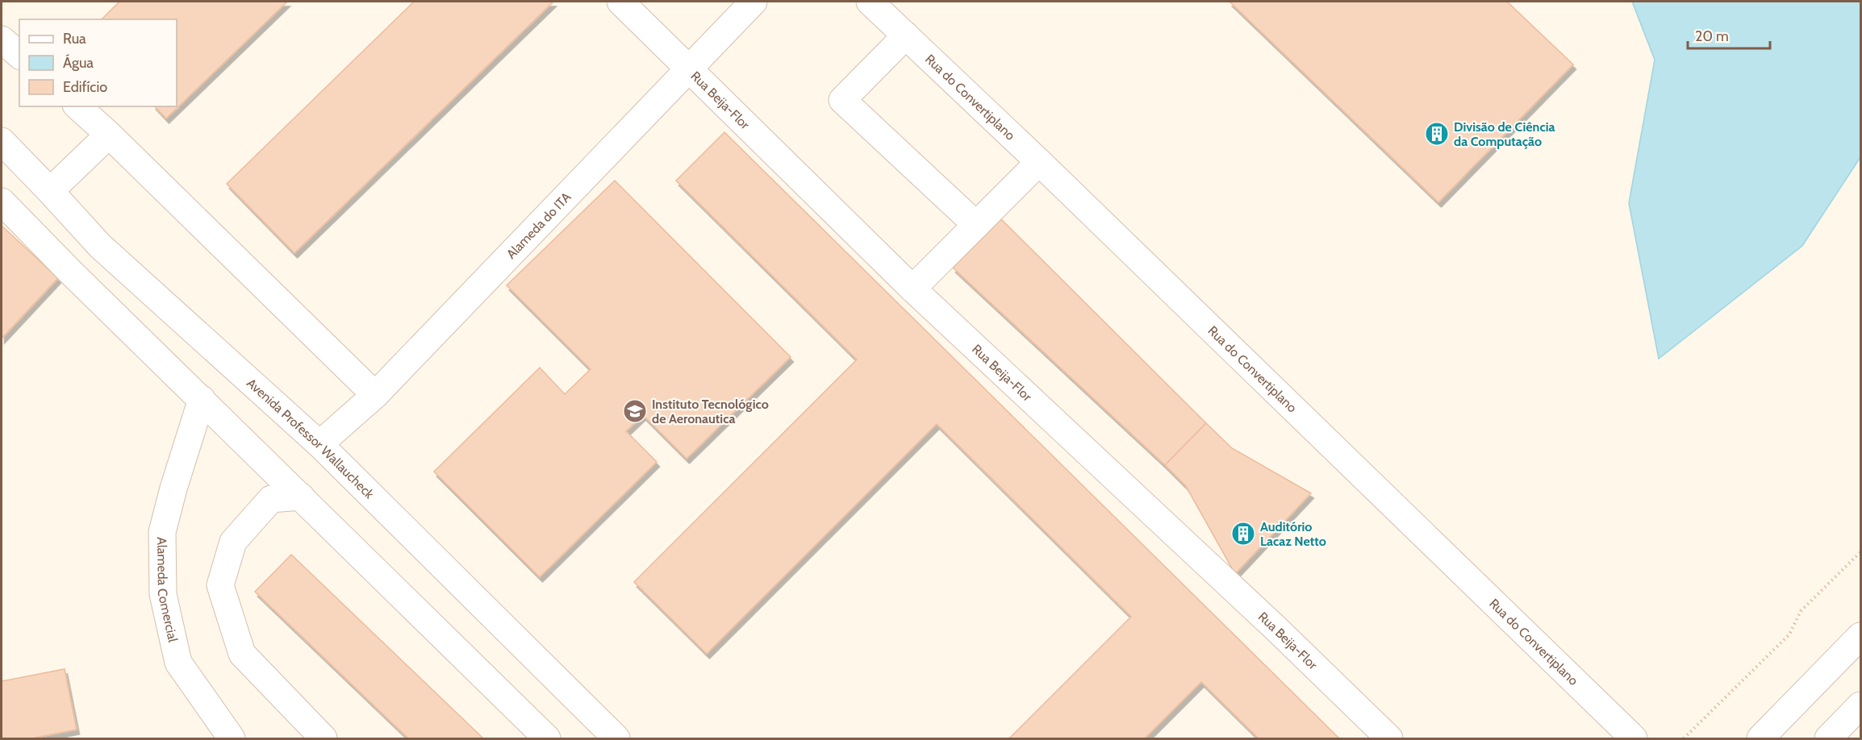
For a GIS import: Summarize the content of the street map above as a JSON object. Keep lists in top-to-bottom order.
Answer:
{
  "streets": {
    "lane": [
      "Rua do Convertiplano",
      "Rua Beija-Flor",
      "Alameda do ITA",
      "Avenida Professor Wallaucheck",
      "Alameda Comercial"
    ]
  },
  "crossings": [
    ["Rua Beija-Flor", "Alameda do ITA"],
    ["Alameda do ITA", "Avenida Professor Wallaucheck"]
  ],
  "places": {
    "building": ["Divisão de Ciência da Computação", "Auditório Lacaz Netto"],
    "school or university": ["Instituto Tecnológico de Aeronautica"]
  },
  "legend": ["Rua", "Água", "Edifício"],
  "scale_bar": "20 m"
}
